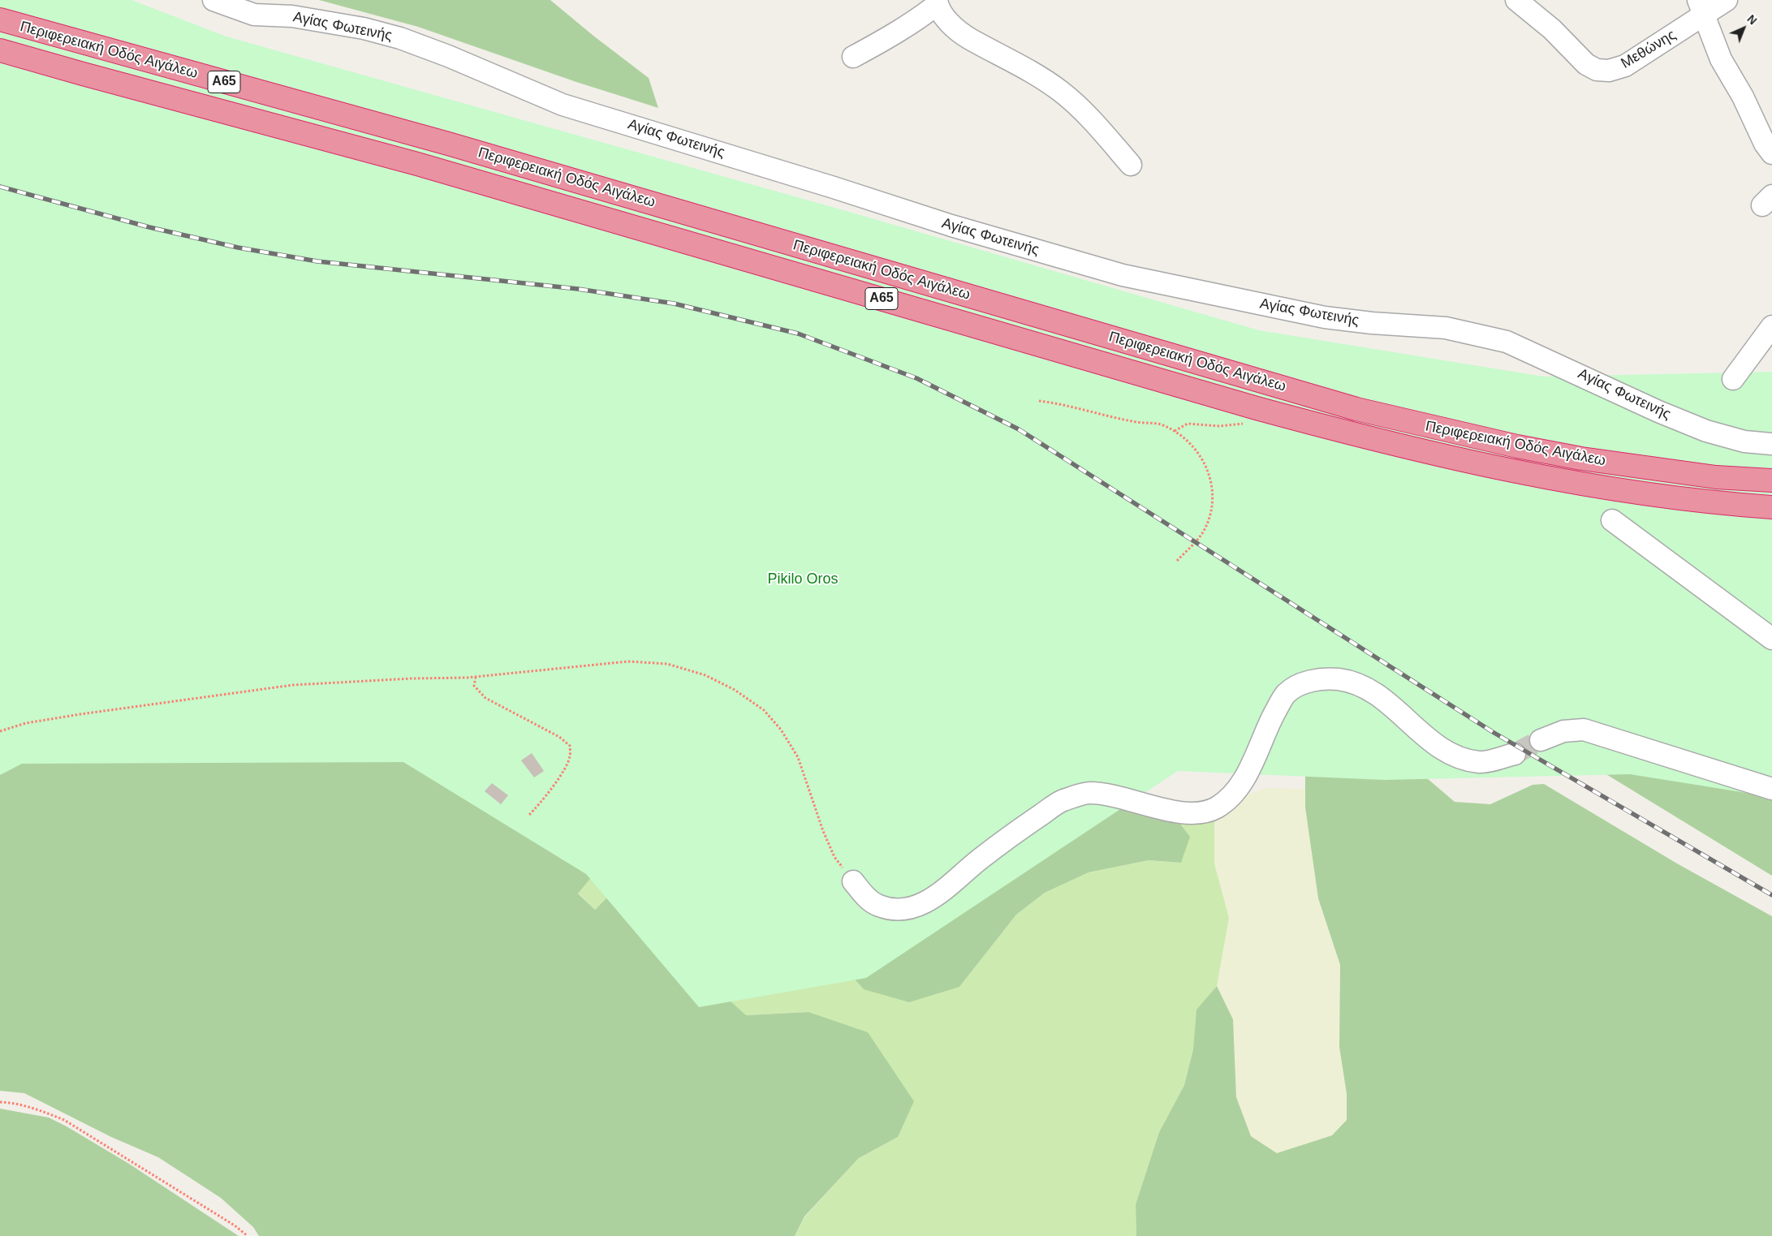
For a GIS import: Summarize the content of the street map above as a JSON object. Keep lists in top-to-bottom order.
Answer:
{
  "streets": {
    "highway": ["Περιφερειακή Οδός Αιγάλεω", "Α65"],
    "street": ["Αγίας Φωτεινής", "Μεθώνης"]
  },
  "parks": ["Pikilo Oros"],
  "north": "top right"
}
